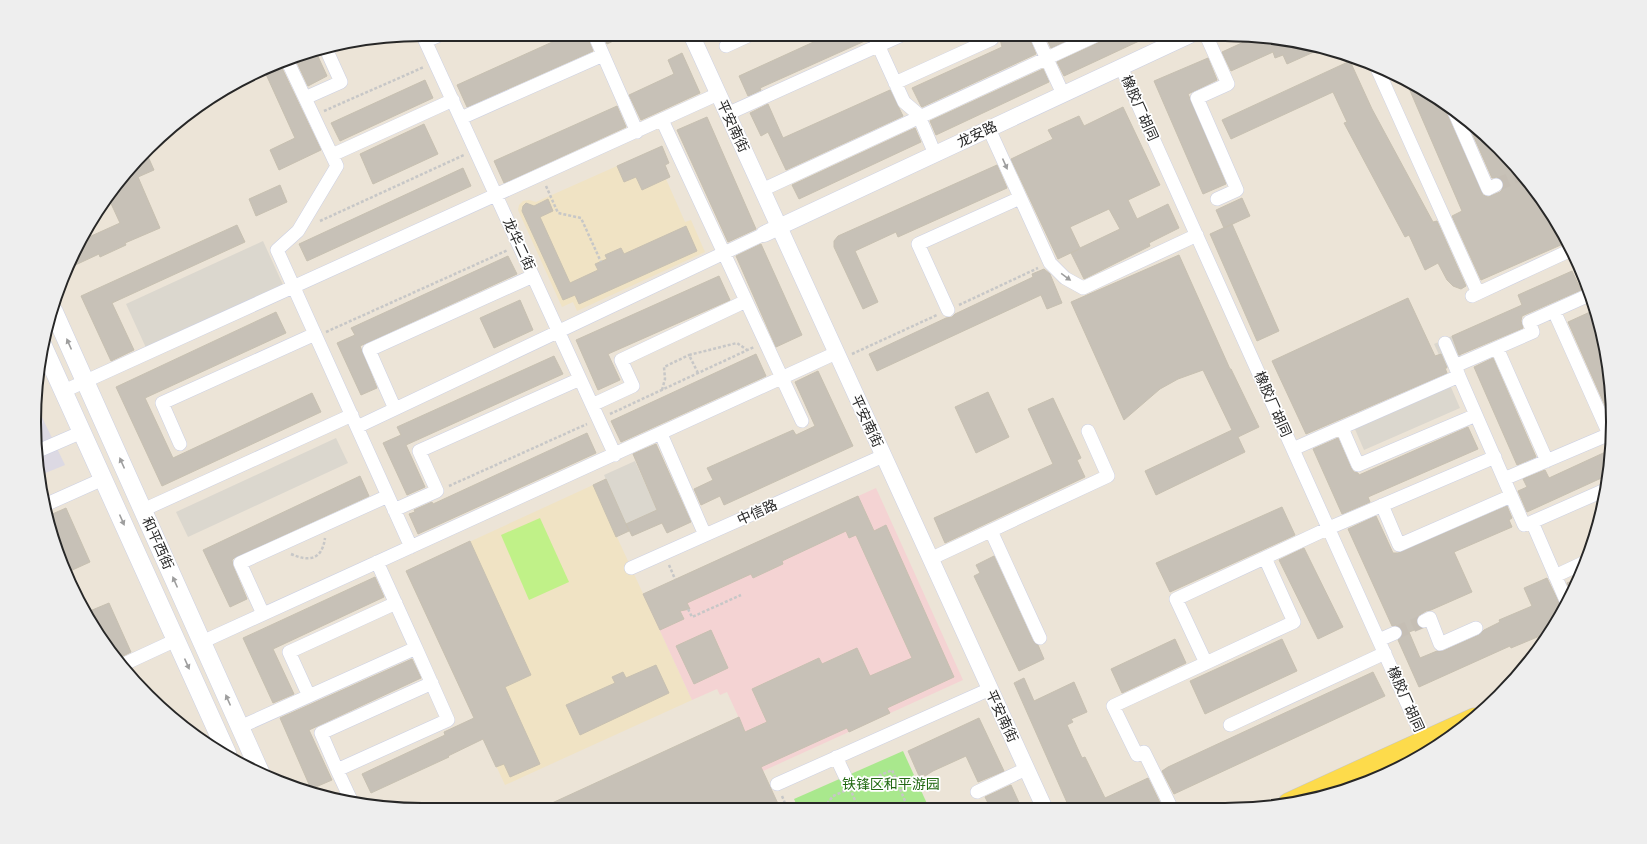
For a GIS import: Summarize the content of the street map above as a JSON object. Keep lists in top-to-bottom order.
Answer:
{
  "streets": {
    "main road": ["和平西街"],
    "street": [
      "橡胶厂胡同",
      "平安南街",
      "龙安路",
      "龙华二街",
      "中信路"
    ]
  },
  "crossings": [
    ["橡胶厂胡同", "龙安路"],
    ["平安南街", "龙安路"],
    ["平安南街", "中信路"]
  ],
  "parks": ["铁锋区和平游园"]
}
